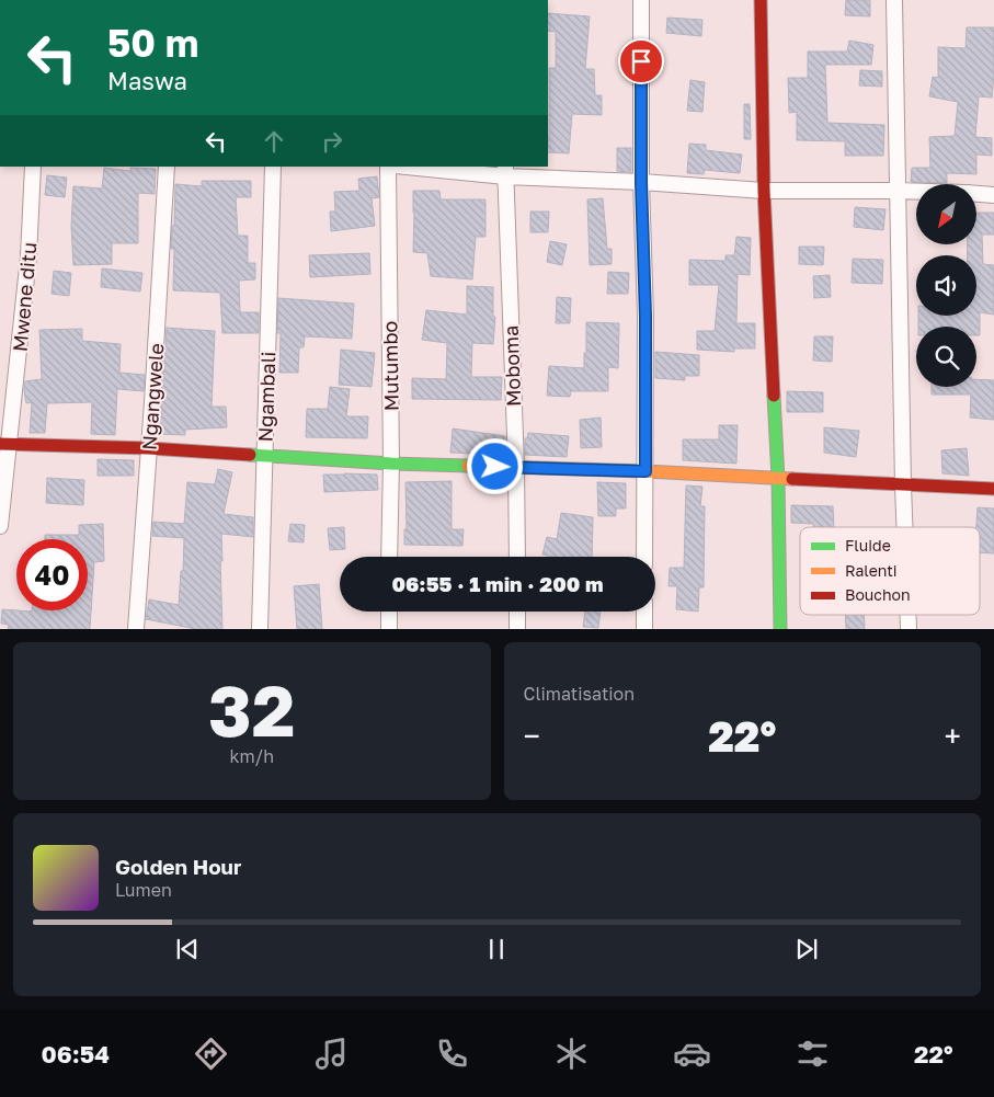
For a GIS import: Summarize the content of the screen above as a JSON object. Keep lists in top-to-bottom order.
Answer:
{
  "streets": {
    "street": [
      "Mwene ditu",
      "Mutumbo",
      "Moboma",
      "Ngangwele",
      "Ngambali"
    ]
  },
  "legend": ["Fluide", "Ralenti", "Bouchon"],
  "north": "bottom left",
  "page": {
    "turn": ["50 m", "Maswa"],
    "limit": "40",
    "trip": "06:55 · 1 min · 200 m",
    "tile": [
      ["32", "km/h"],
      "Climatisation"
    ],
    "heat": ["−", "22°", "+"],
    "song": ["Golden Hour", "Lumen"],
    "tabs": ["06:54", "22°"]
  }
}
